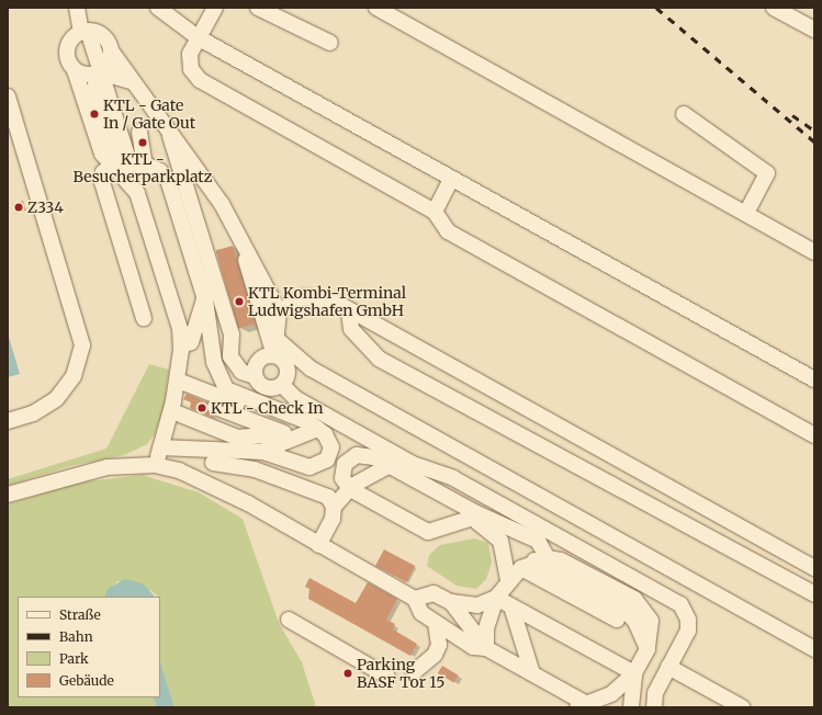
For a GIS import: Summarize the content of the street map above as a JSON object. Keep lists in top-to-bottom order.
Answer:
{
  "places": [
    "KTL - Gate In / Gate Out",
    "KTL - Besucherparkplatz",
    "Z334",
    "KTL Kombi-Terminal Ludwigshafen GmbH",
    "KTL - Check In",
    "Parking BASF Tor 15"
  ],
  "legend": [
    "Straße",
    "Bahn",
    "Park",
    "Gebäude"
  ]
}
